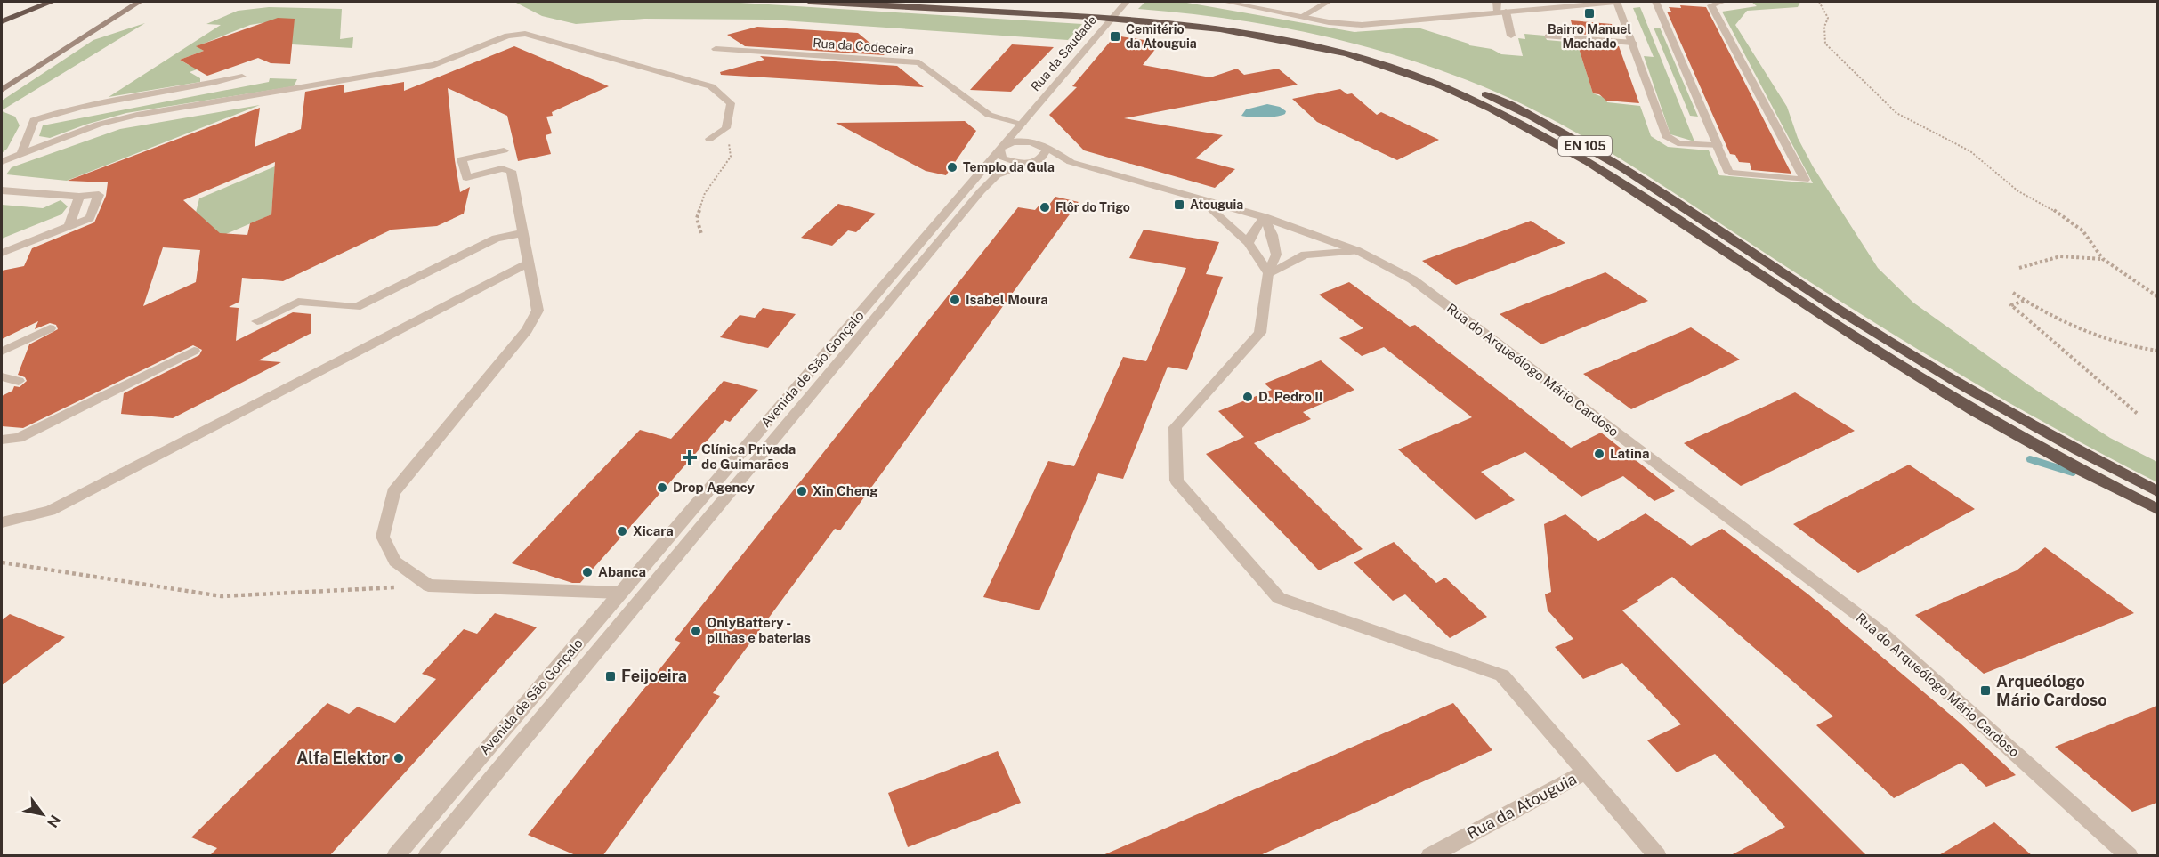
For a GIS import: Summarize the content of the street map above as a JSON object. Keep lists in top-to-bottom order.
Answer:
{
  "streets": {
    "highway": ["EN 105"],
    "street": [
      "Rua da Codeceira",
      "Rua da Saudade",
      "Avenida de São Gonçalo",
      "Rua do Arqueólogo Mário Cardoso",
      "Rua da Atouguia"
    ]
  },
  "crossings": [
    ["Rua da Codeceira", "Rua da Saudade"],
    ["Rua da Saudade", "Avenida de São Gonçalo"],
    ["Avenida de São Gonçalo", "Rua do Arqueólogo Mário Cardoso"]
  ],
  "places": {
    "transit": [
      "Bairro Manuel Machado",
      "Cemitério da Atouguia",
      "Atouguia",
      "Feijoeira",
      "Arqueólogo Mário Cardoso"
    ],
    "other": [
      "Templo da Gula",
      "Flôr do Trigo",
      "Isabel Moura",
      "D. Pedro II",
      "Latina",
      "Drop Agency",
      "Xin Cheng",
      "Xicara",
      "Abanca",
      "OnlyBattery - pilhas e baterias",
      "Alfa Elektor"
    ],
    "health": ["Clínica Privada de Guimarães"]
  },
  "north": "bottom right"
}
